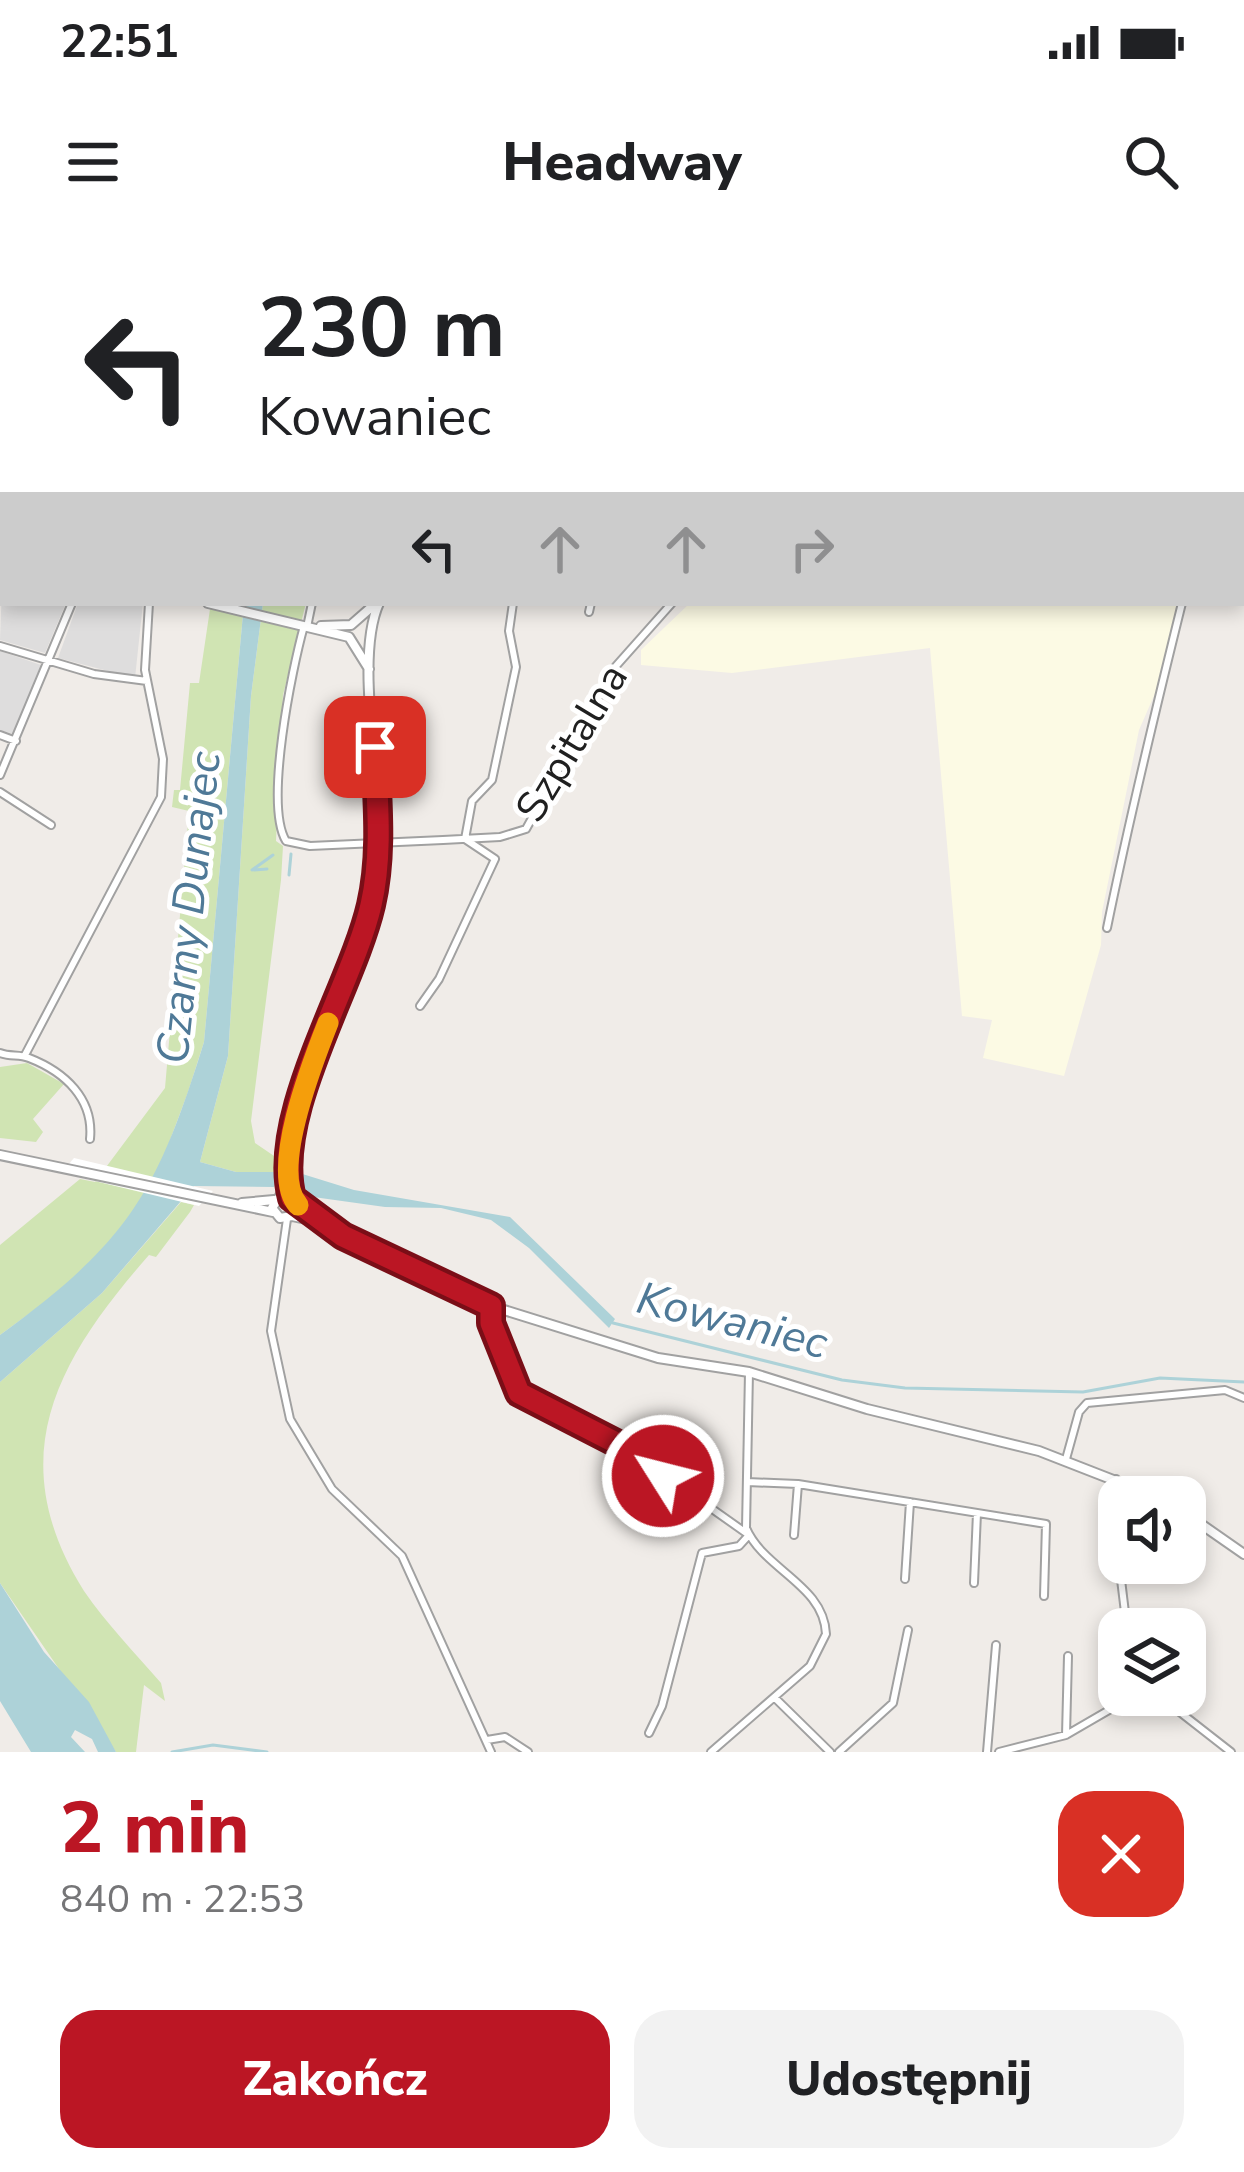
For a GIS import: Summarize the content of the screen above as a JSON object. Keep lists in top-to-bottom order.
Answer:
{
  "streets": {
    "street": ["Szpitalna"]
  },
  "water": ["Czarny Dunajec", "Kowaniec"],
  "page": {
    "status": "22:51",
    "header": "Headway",
    "turn": ["230 m", "Kowaniec"],
    "heading": ["2 min", "840 m · 22:53"],
    "buttons": ["Zakończ", "Udostępnij"]
  }
}
